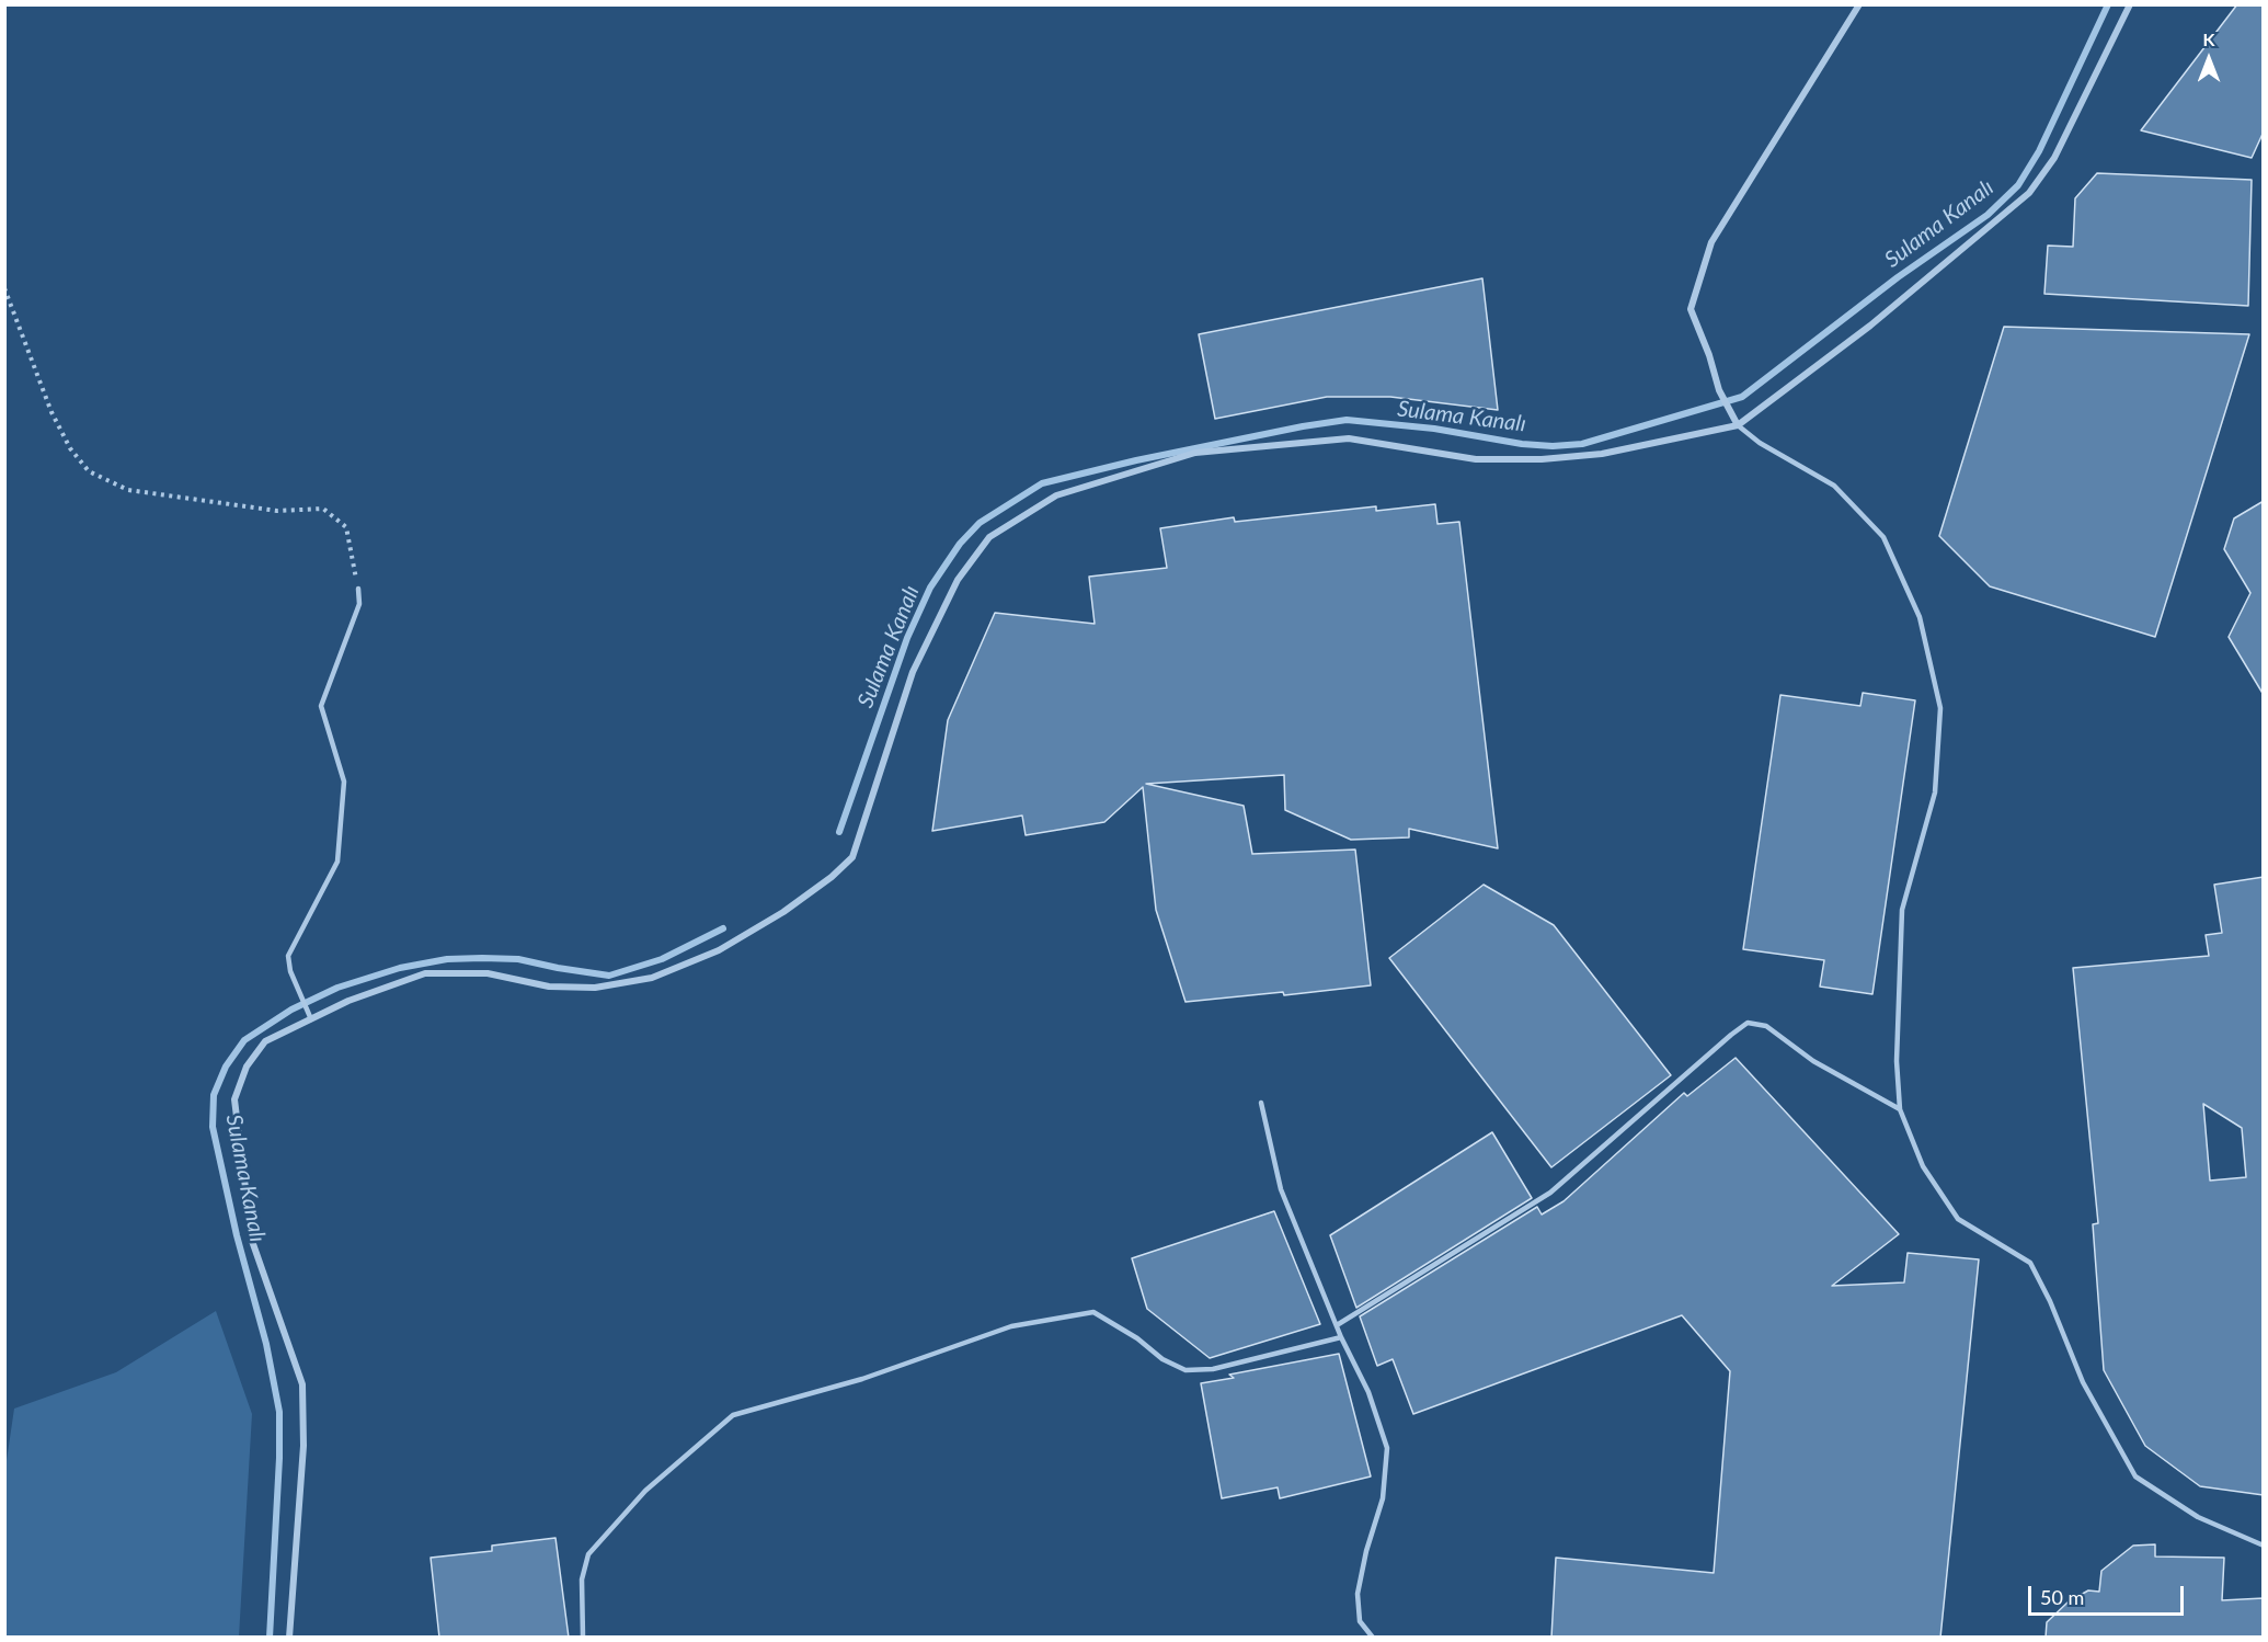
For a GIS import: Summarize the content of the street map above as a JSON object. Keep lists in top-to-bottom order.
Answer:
{
  "water": ["Sulama Kanalı"],
  "scale_bar": "50 m",
  "north": "top"
}
